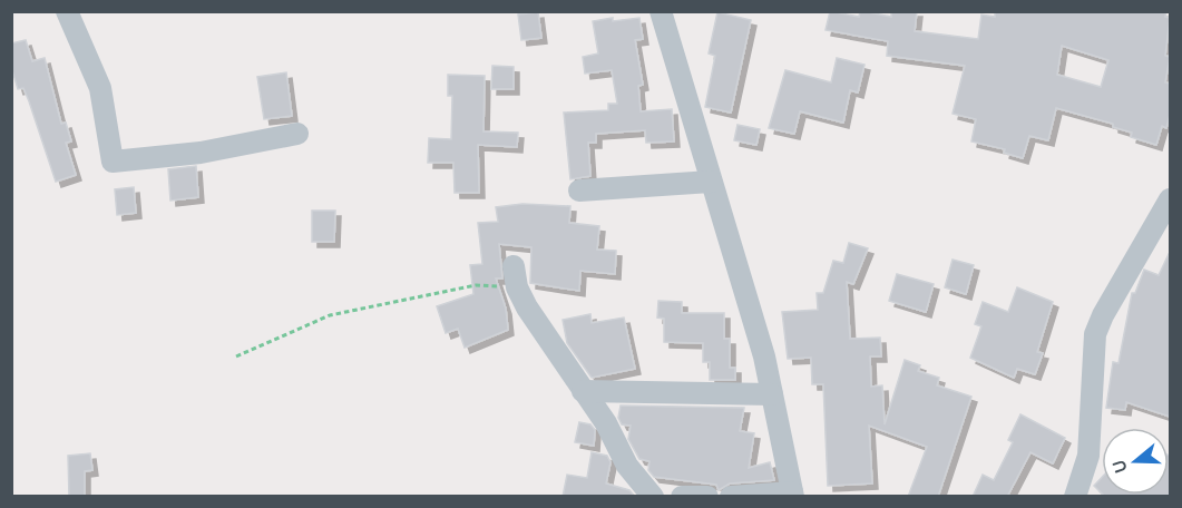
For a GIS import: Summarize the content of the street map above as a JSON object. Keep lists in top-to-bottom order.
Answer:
{
  "north": "left"
}
